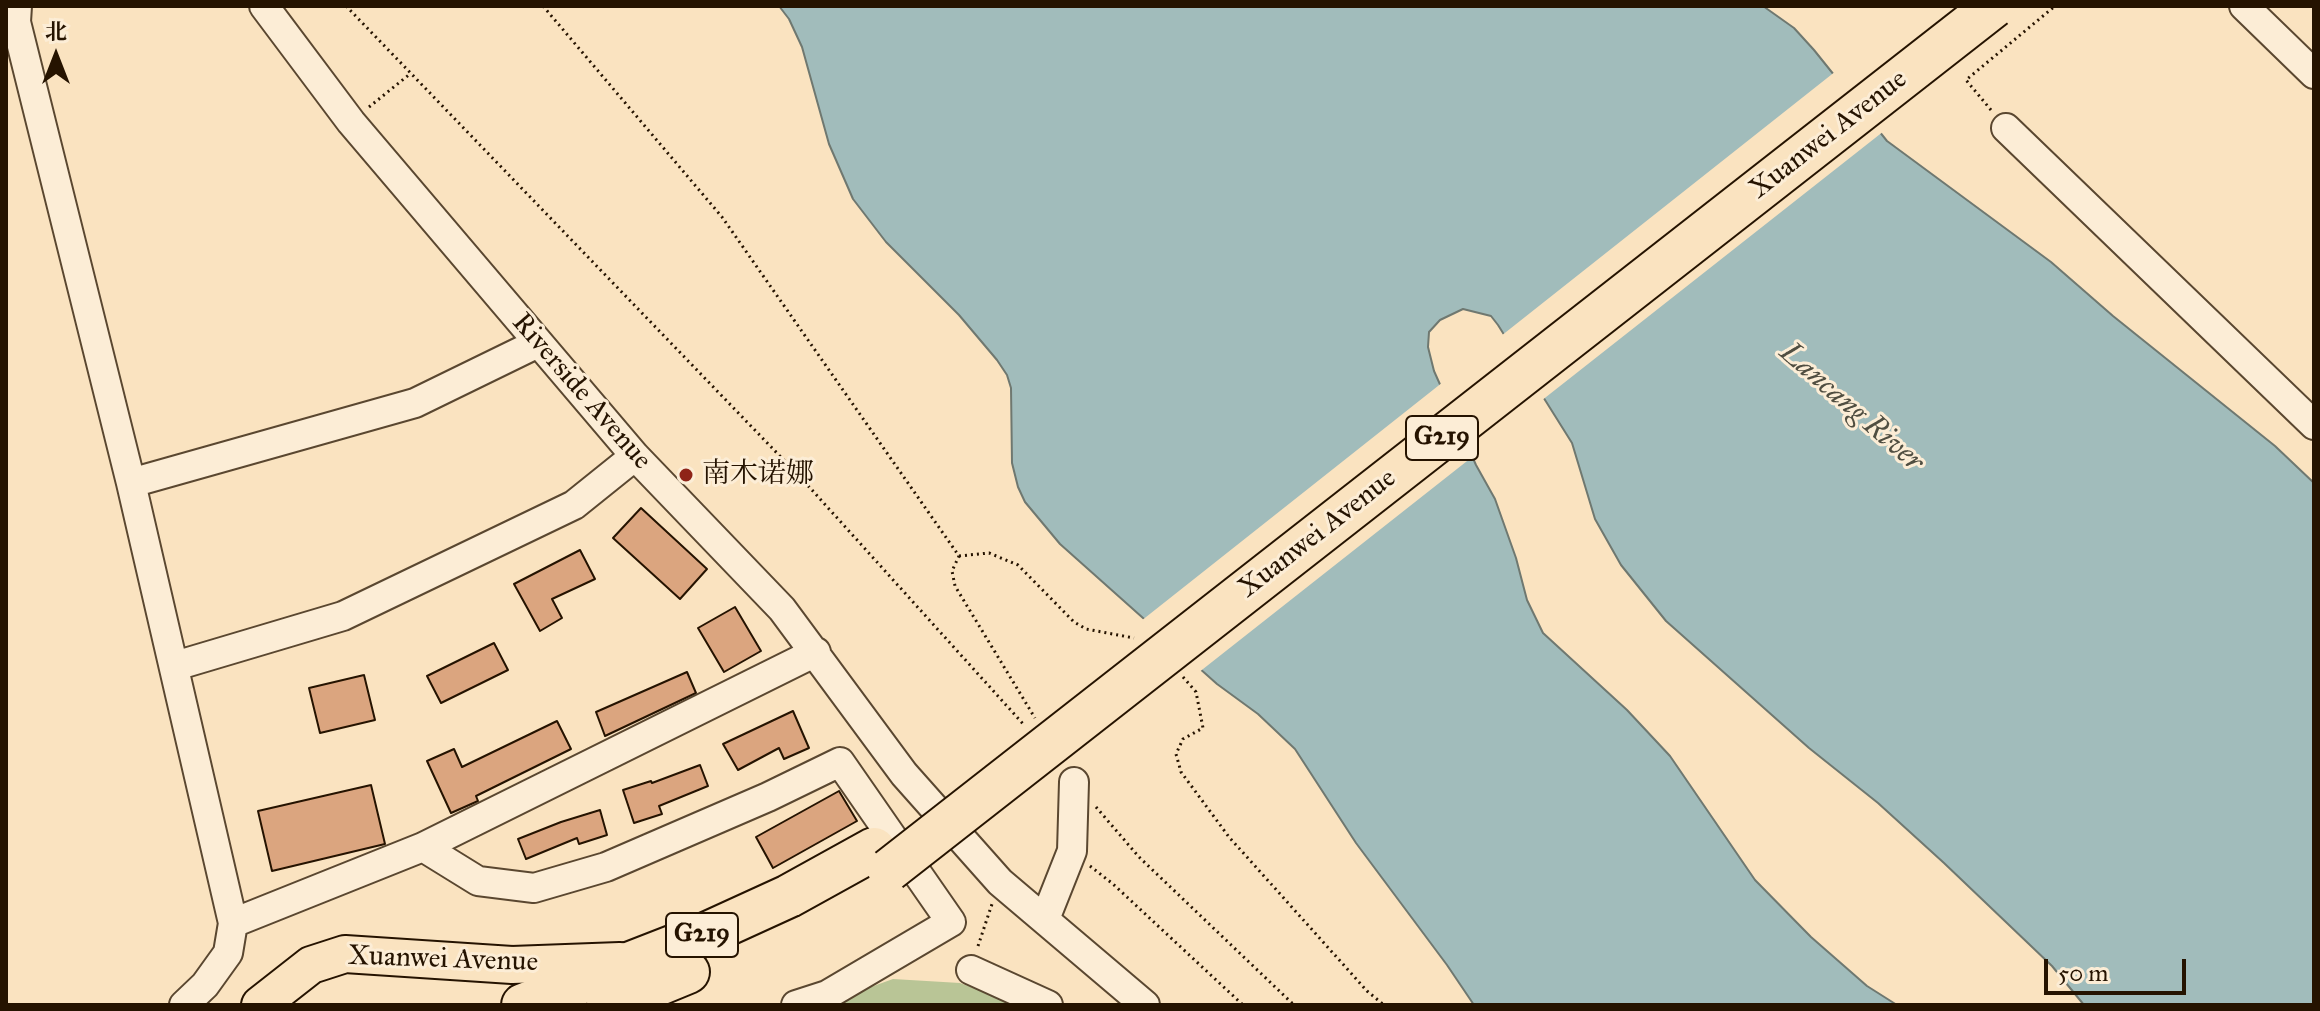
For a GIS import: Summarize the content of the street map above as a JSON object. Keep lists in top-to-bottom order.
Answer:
{
  "streets": {
    "highway": ["Xuanwei Avenue", "G219"],
    "street": ["Riverside Avenue"]
  },
  "water": ["Lancang River"],
  "places": ["南木诺娜"],
  "scale_bar": "50 m",
  "north": "top"
}
